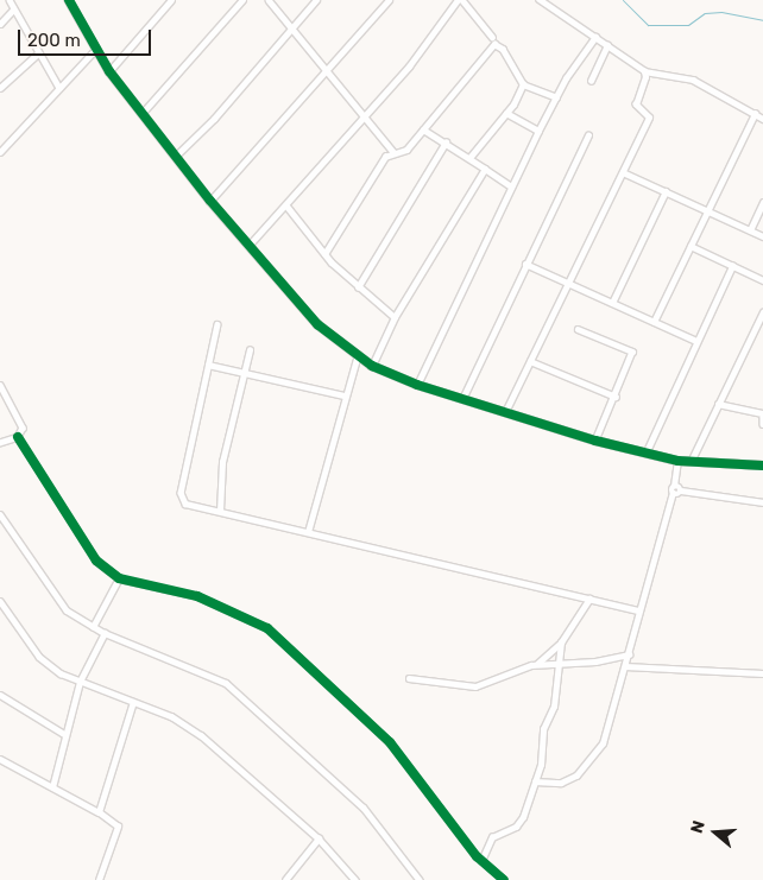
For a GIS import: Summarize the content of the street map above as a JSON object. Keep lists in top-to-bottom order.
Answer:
{
  "scale_bar": "200 m",
  "north": "left"
}
